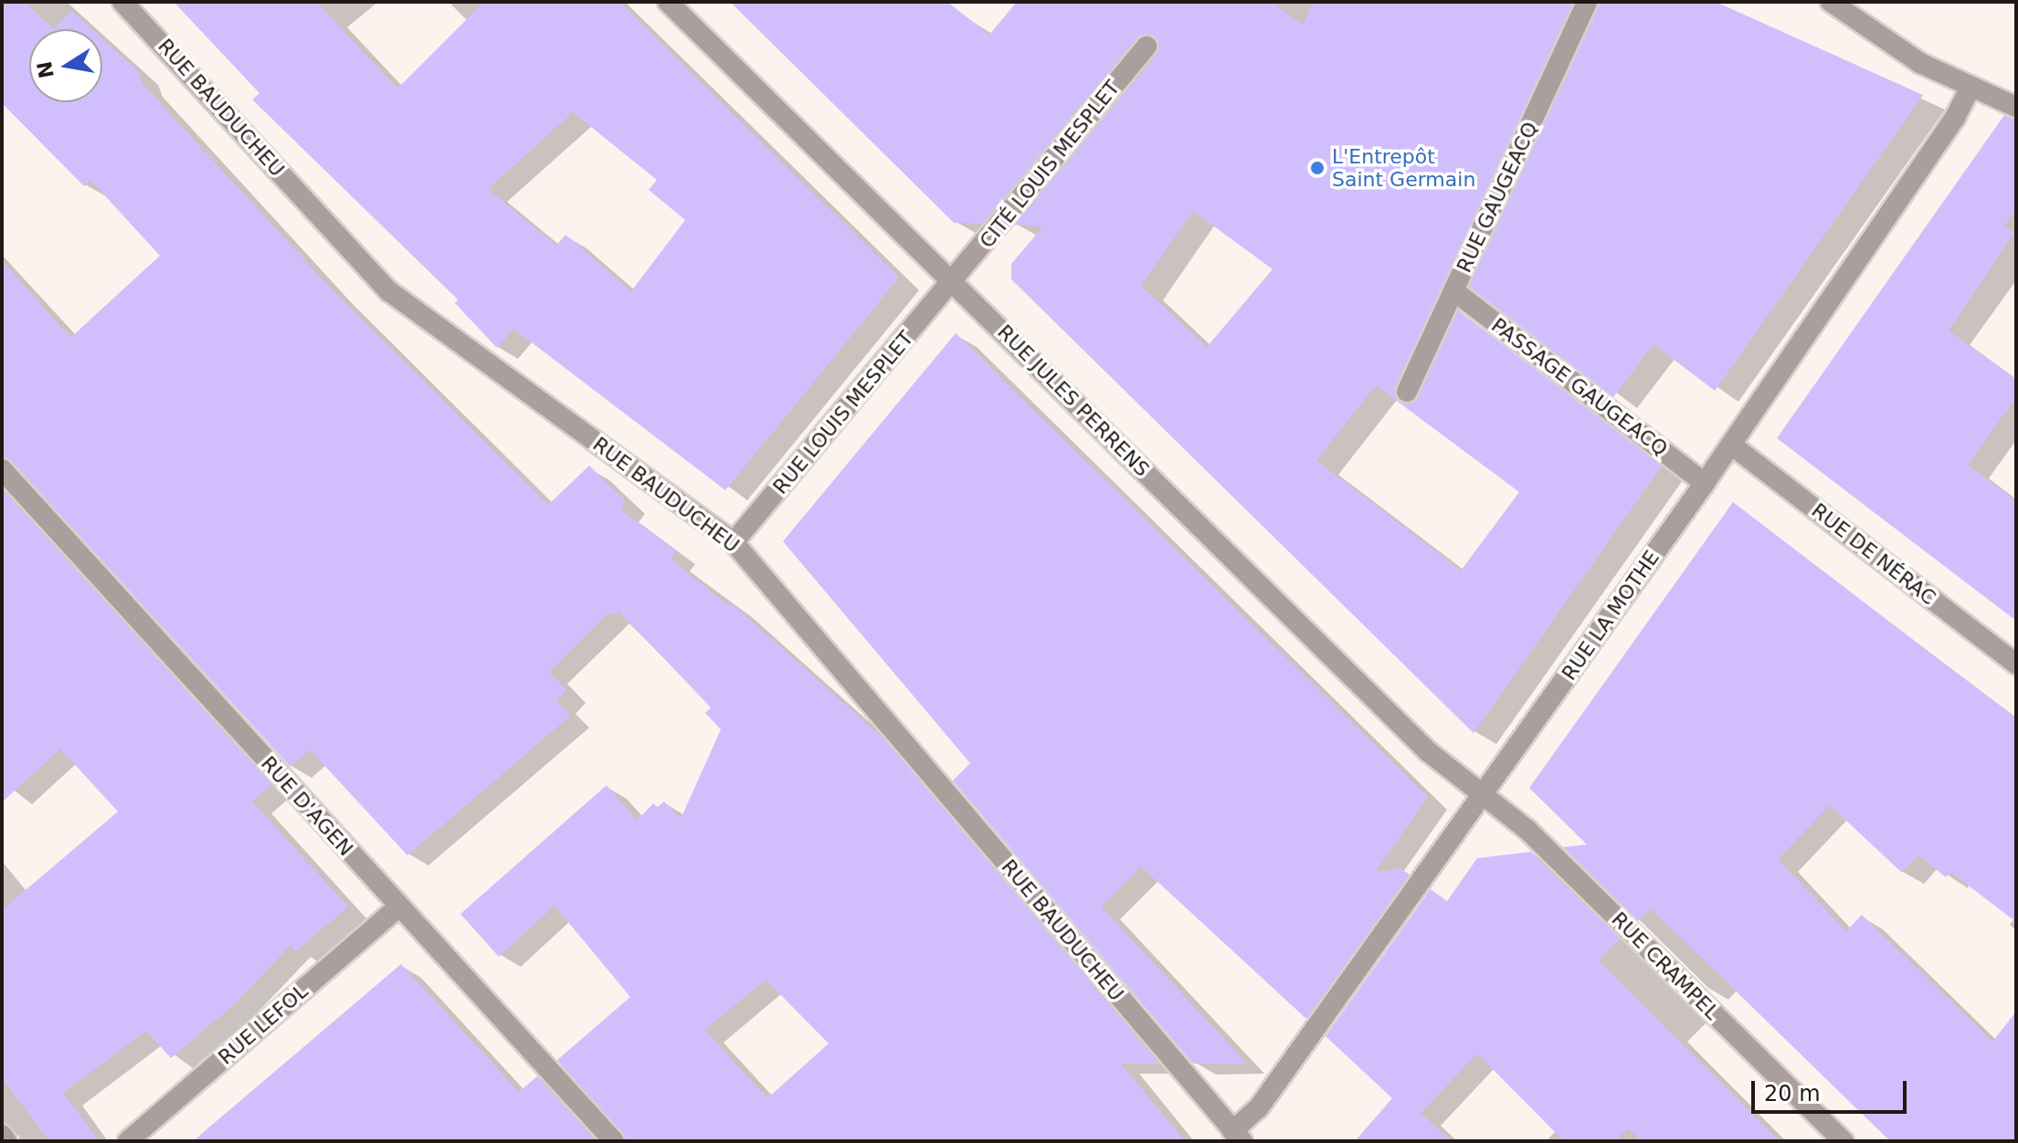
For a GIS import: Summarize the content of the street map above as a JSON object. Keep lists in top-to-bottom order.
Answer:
{
  "streets": {
    "street": [
      "RUE BAUDUCHEU",
      "CITÉ LOUIS MESPLET",
      "RUE GAUGEACQ",
      "PASSAGE GAUGEACQ",
      "RUE JULES PERRENS",
      "RUE LOUIS MESPLET",
      "RUE DE NÉRAC",
      "RUE LA MOTHE",
      "RUE D'AGEN",
      "RUE CRAMPEL",
      "RUE LEFOL"
    ]
  },
  "crossings": [
    ["RUE BAUDUCHEU", "RUE LOUIS MESPLET"],
    ["RUE BAUDUCHEU", "RUE LA MOTHE"],
    ["CITÉ LOUIS MESPLET", "RUE JULES PERRENS"],
    ["CITÉ LOUIS MESPLET", "RUE LOUIS MESPLET"],
    ["RUE GAUGEACQ", "PASSAGE GAUGEACQ"],
    ["PASSAGE GAUGEACQ", "RUE LA MOTHE"],
    ["RUE JULES PERRENS", "RUE LOUIS MESPLET"],
    ["RUE JULES PERRENS", "RUE LA MOTHE"],
    ["RUE JULES PERRENS", "RUE CRAMPEL"],
    ["RUE DE NÉRAC", "RUE LA MOTHE"],
    ["RUE LA MOTHE", "RUE CRAMPEL"],
    ["RUE D'AGEN", "RUE LEFOL"]
  ],
  "places": ["L'Entrepôt Saint Germain"],
  "scale_bar": "20 m",
  "north": "left"
}
